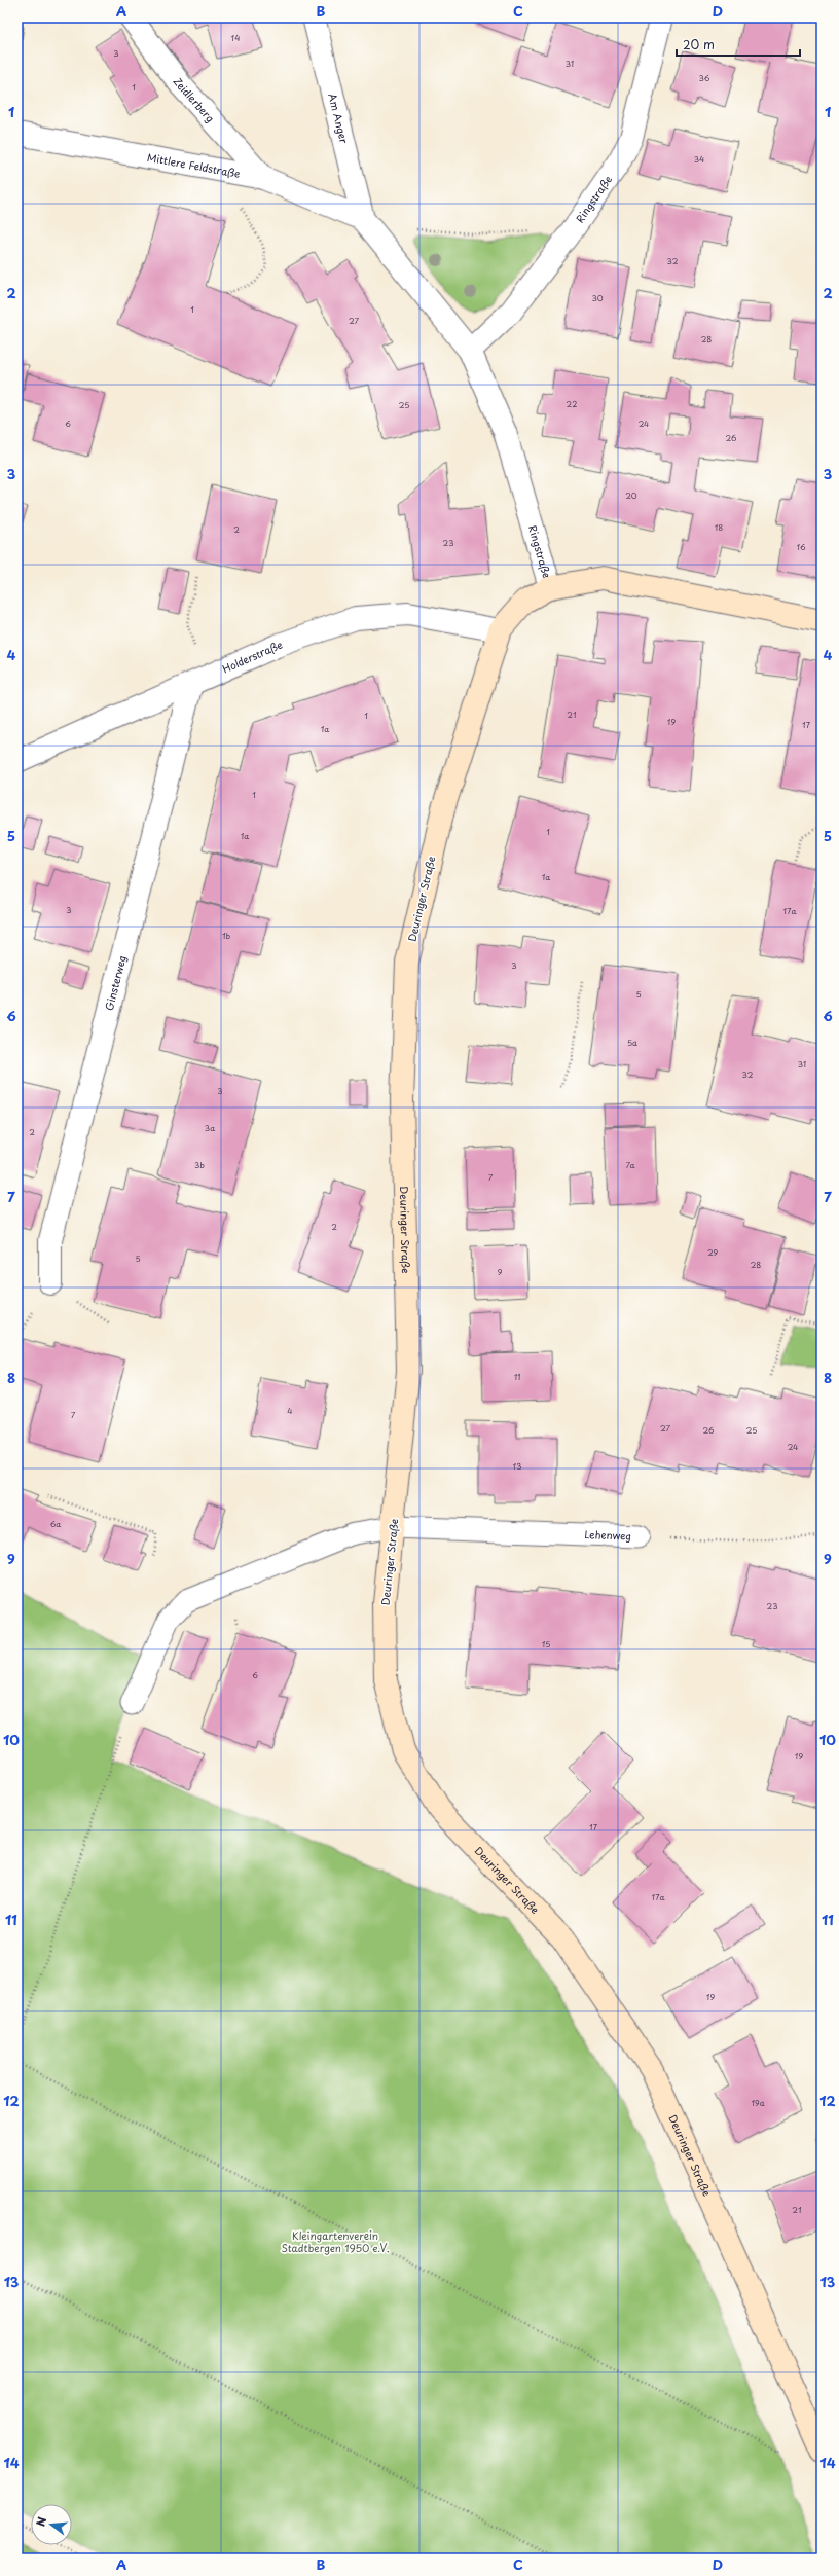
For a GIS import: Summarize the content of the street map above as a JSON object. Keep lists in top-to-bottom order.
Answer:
{
  "streets": {
    "street": [
      "Zeidlerberg",
      "Am Anger",
      "Mittlere Feldstraße",
      "Ringstraße",
      "Holderstraße",
      "Deuringer Straße",
      "Ginsterweg"
    ],
    "lane": ["Lehenweg"]
  },
  "crossings": [
    ["Zeidlerberg", "Mittlere Feldstraße"],
    ["Am Anger", "Mittlere Feldstraße"],
    ["Am Anger", "Ringstraße"],
    ["Mittlere Feldstraße", "Ringstraße"],
    ["Ringstraße", "Deuringer Straße"],
    ["Holderstraße", "Deuringer Straße"],
    ["Holderstraße", "Ginsterweg"],
    ["Deuringer Straße", "Lehenweg"]
  ],
  "parks": ["Kleingartenverein Stadtbergen 1950 e.V."],
  "house_numbers": [
    "14",
    "3",
    "31",
    "36",
    "1",
    "34",
    "32",
    "30",
    "1",
    "27",
    "28",
    "22",
    "25",
    "6",
    "24",
    "26",
    "20",
    "18",
    "2",
    "23",
    "16",
    "21",
    "1",
    "19",
    "17",
    "1a",
    "1",
    "1",
    "1a",
    "1a",
    "3",
    "17a",
    "1b",
    "3",
    "5",
    "5a",
    "31",
    "32",
    "3",
    "3a",
    "2",
    "3b",
    "7a",
    "7",
    "2",
    "29",
    "5",
    "28",
    "9",
    "11",
    "4",
    "7",
    "27",
    "26",
    "25",
    "24",
    "13",
    "6a",
    "23",
    "15",
    "6",
    "19",
    "17",
    "17a",
    "19",
    "19a",
    "21"
  ],
  "scale_bar": "20 m",
  "north": "left",
  "grid": {
    "columns": [
      "A",
      "B",
      "C",
      "D"
    ],
    "rows": [
      "1",
      "2",
      "3",
      "4",
      "5",
      "6",
      "7",
      "8",
      "9",
      "10",
      "11",
      "12",
      "13",
      "14"
    ]
  }
}
